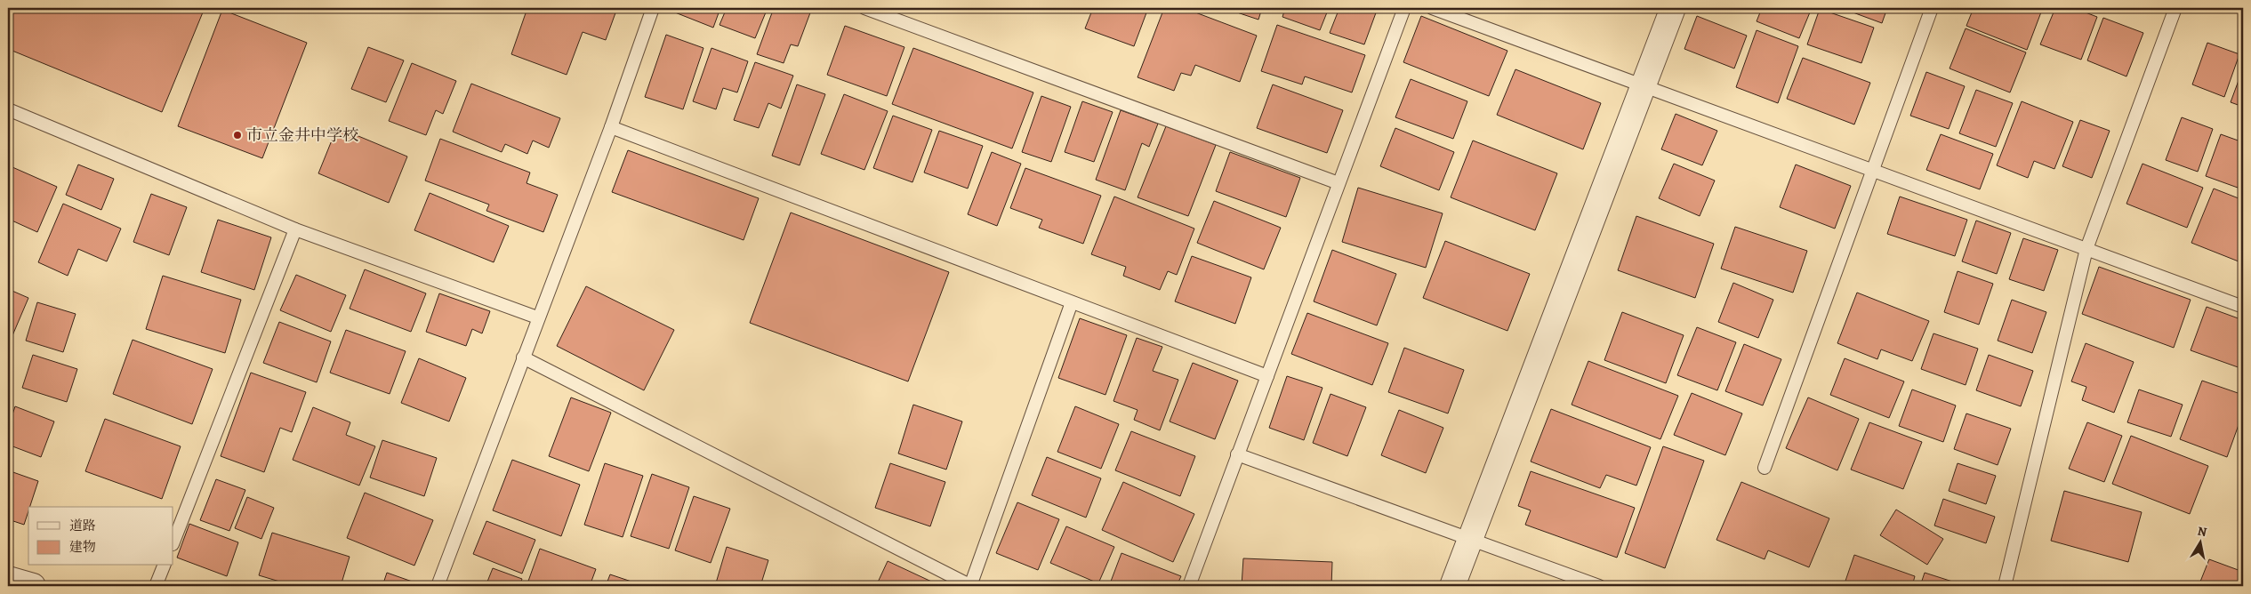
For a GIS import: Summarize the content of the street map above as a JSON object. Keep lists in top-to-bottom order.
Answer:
{
  "places": ["市立金井中学校"],
  "legend": ["道路", "建物"],
  "north": "top"
}
